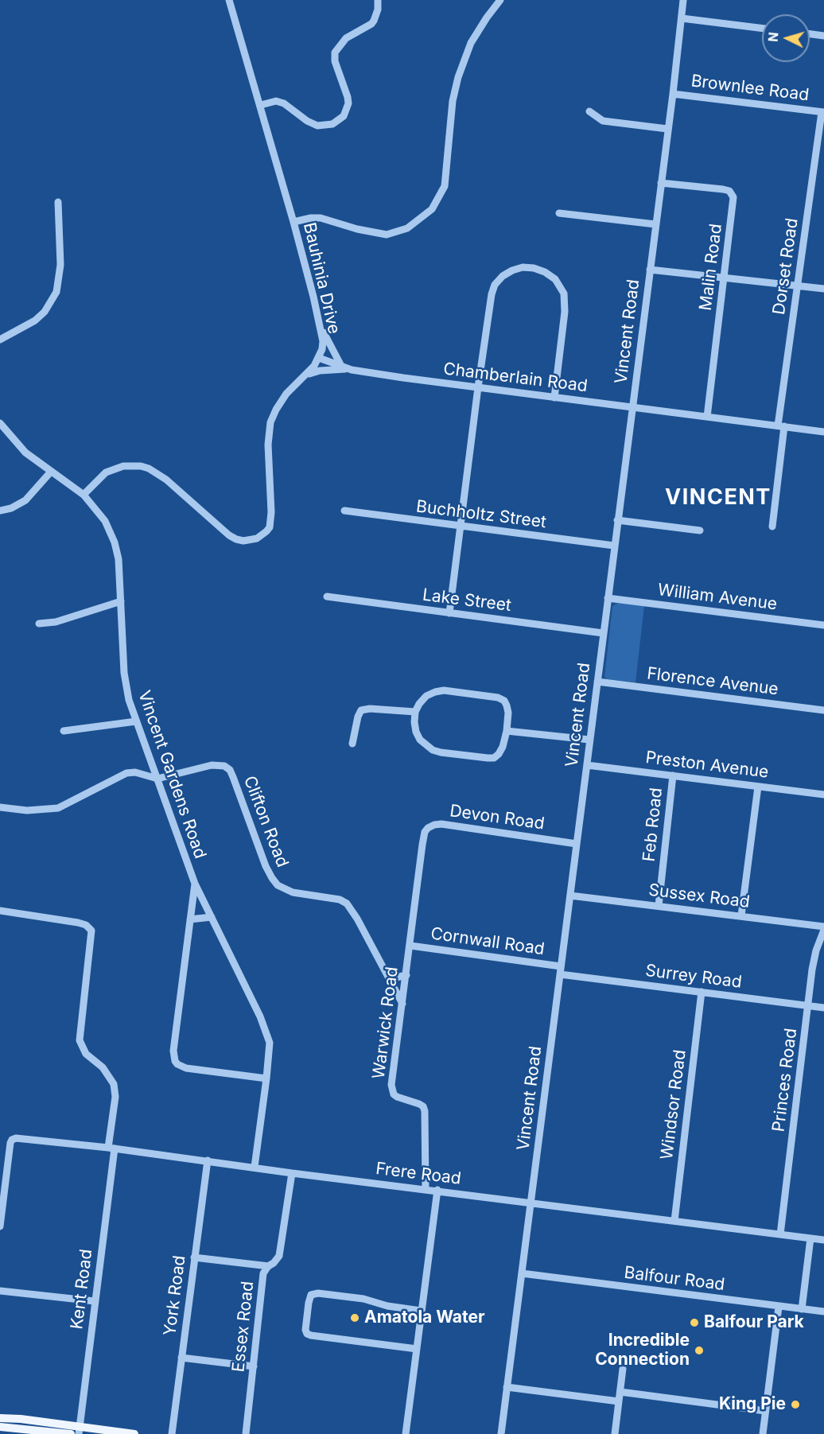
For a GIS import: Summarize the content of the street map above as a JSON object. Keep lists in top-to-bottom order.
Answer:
{
  "streets": {
    "street": [
      "Brownlee Road",
      "Dorset Road",
      "Malin Road",
      "Bauhinia Drive",
      "Vincent Road",
      "Chamberlain Road",
      "Buchholtz Street",
      "William Avenue",
      "Lake Street",
      "Florence Avenue",
      "Preston Avenue",
      "Vincent Gardens Road",
      "Devon Road",
      "Clifton Road",
      "Feb Road",
      "Sussex Road",
      "Cornwall Road",
      "Surrey Road",
      "Warwick Road",
      "Princes Road",
      "Windsor Road",
      "Frere Road",
      "Balfour Road",
      "Kent Road",
      "York Road",
      "Essex Road"
    ]
  },
  "crossings": [
    ["Brownlee Road", "Dorset Road"],
    ["Brownlee Road", "Vincent Road"],
    ["Dorset Road", "Chamberlain Road"],
    ["Malin Road", "Vincent Road"],
    ["Malin Road", "Chamberlain Road"],
    ["Bauhinia Drive", "Chamberlain Road"],
    ["Bauhinia Drive", "Vincent Gardens Road"],
    ["Vincent Road", "Chamberlain Road"],
    ["Vincent Road", "Buchholtz Street"],
    ["Vincent Road", "William Avenue"],
    ["Vincent Road", "Lake Street"],
    ["Vincent Road", "Florence Avenue"],
    ["Vincent Road", "Preston Avenue"],
    ["Vincent Road", "Devon Road"],
    ["Vincent Road", "Sussex Road"],
    ["Vincent Road", "Cornwall Road"],
    ["Vincent Road", "Surrey Road"],
    ["Vincent Road", "Frere Road"],
    ["Vincent Road", "Balfour Road"],
    ["Preston Avenue", "Feb Road"],
    ["Vincent Gardens Road", "Clifton Road"],
    ["Vincent Gardens Road", "Frere Road"],
    ["Devon Road", "Warwick Road"],
    ["Clifton Road", "Warwick Road"],
    ["Feb Road", "Sussex Road"],
    ["Sussex Road", "Princes Road"],
    ["Cornwall Road", "Surrey Road"],
    ["Cornwall Road", "Warwick Road"],
    ["Surrey Road", "Princes Road"],
    ["Surrey Road", "Windsor Road"],
    ["Warwick Road", "Frere Road"],
    ["Princes Road", "Frere Road"],
    ["Windsor Road", "Frere Road"],
    ["Frere Road", "Kent Road"],
    ["Frere Road", "York Road"],
    ["Frere Road", "Essex Road"]
  ],
  "districts": ["VINCENT"],
  "places": [
    "Amatola Water",
    "Balfour Park",
    "Incredible Connection",
    "King Pie"
  ],
  "north": "left"
}
